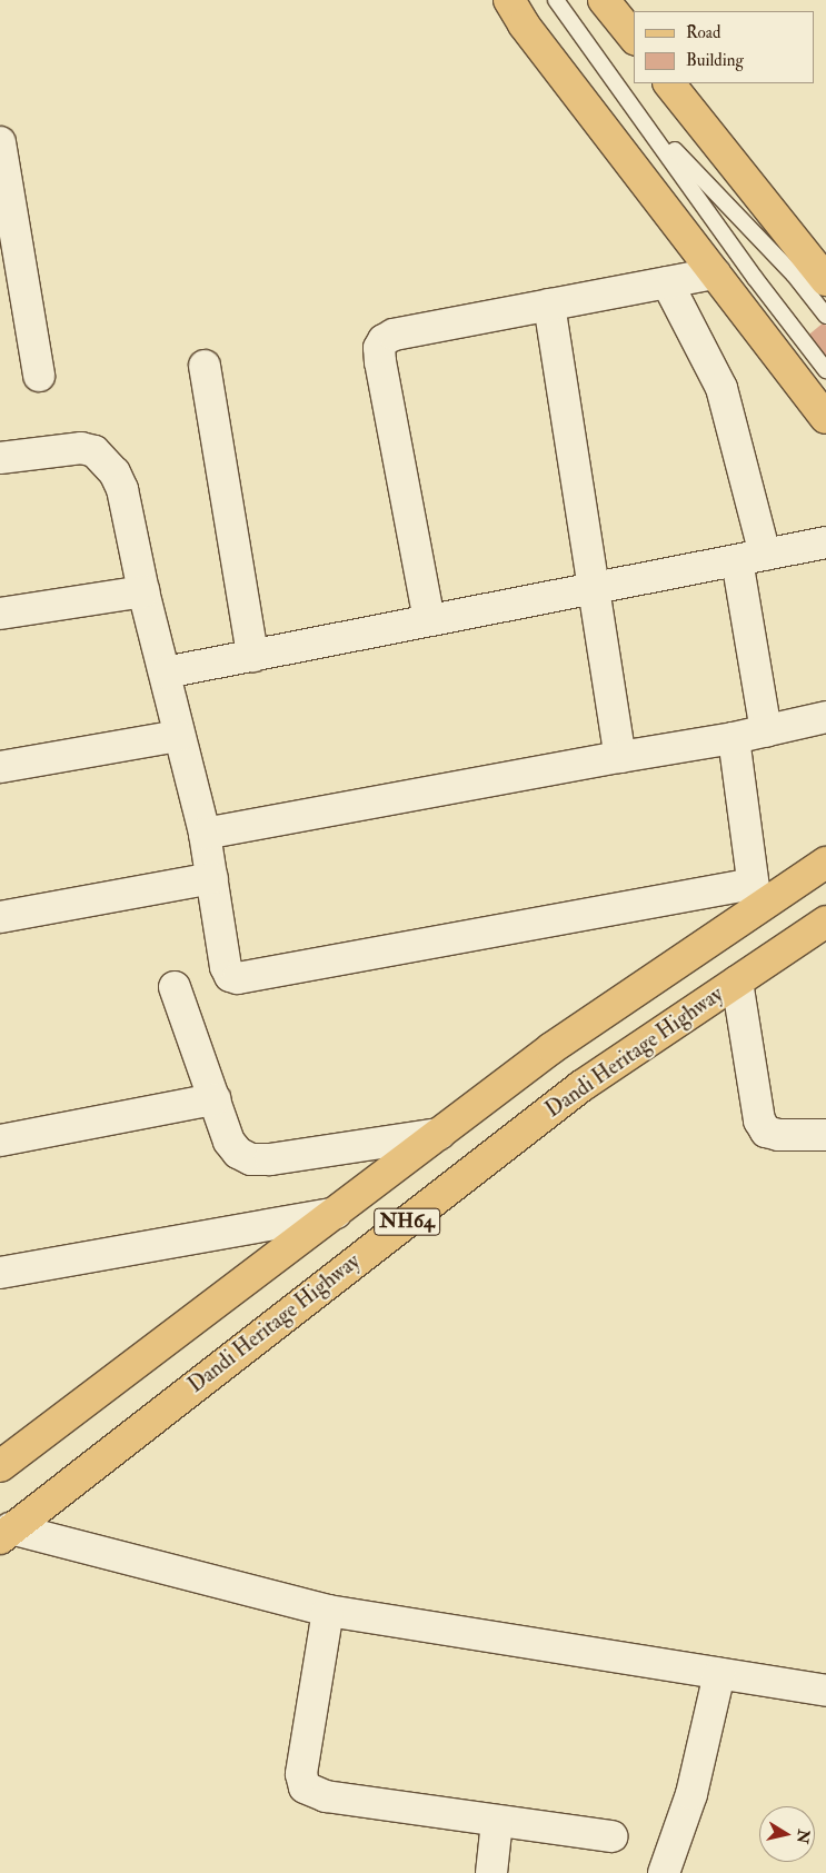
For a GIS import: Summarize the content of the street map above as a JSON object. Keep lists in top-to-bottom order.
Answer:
{
  "streets": {
    "main road": ["Dandi Heritage Highway", "NH64"]
  },
  "legend": ["Road", "Building"],
  "north": "right"
}
